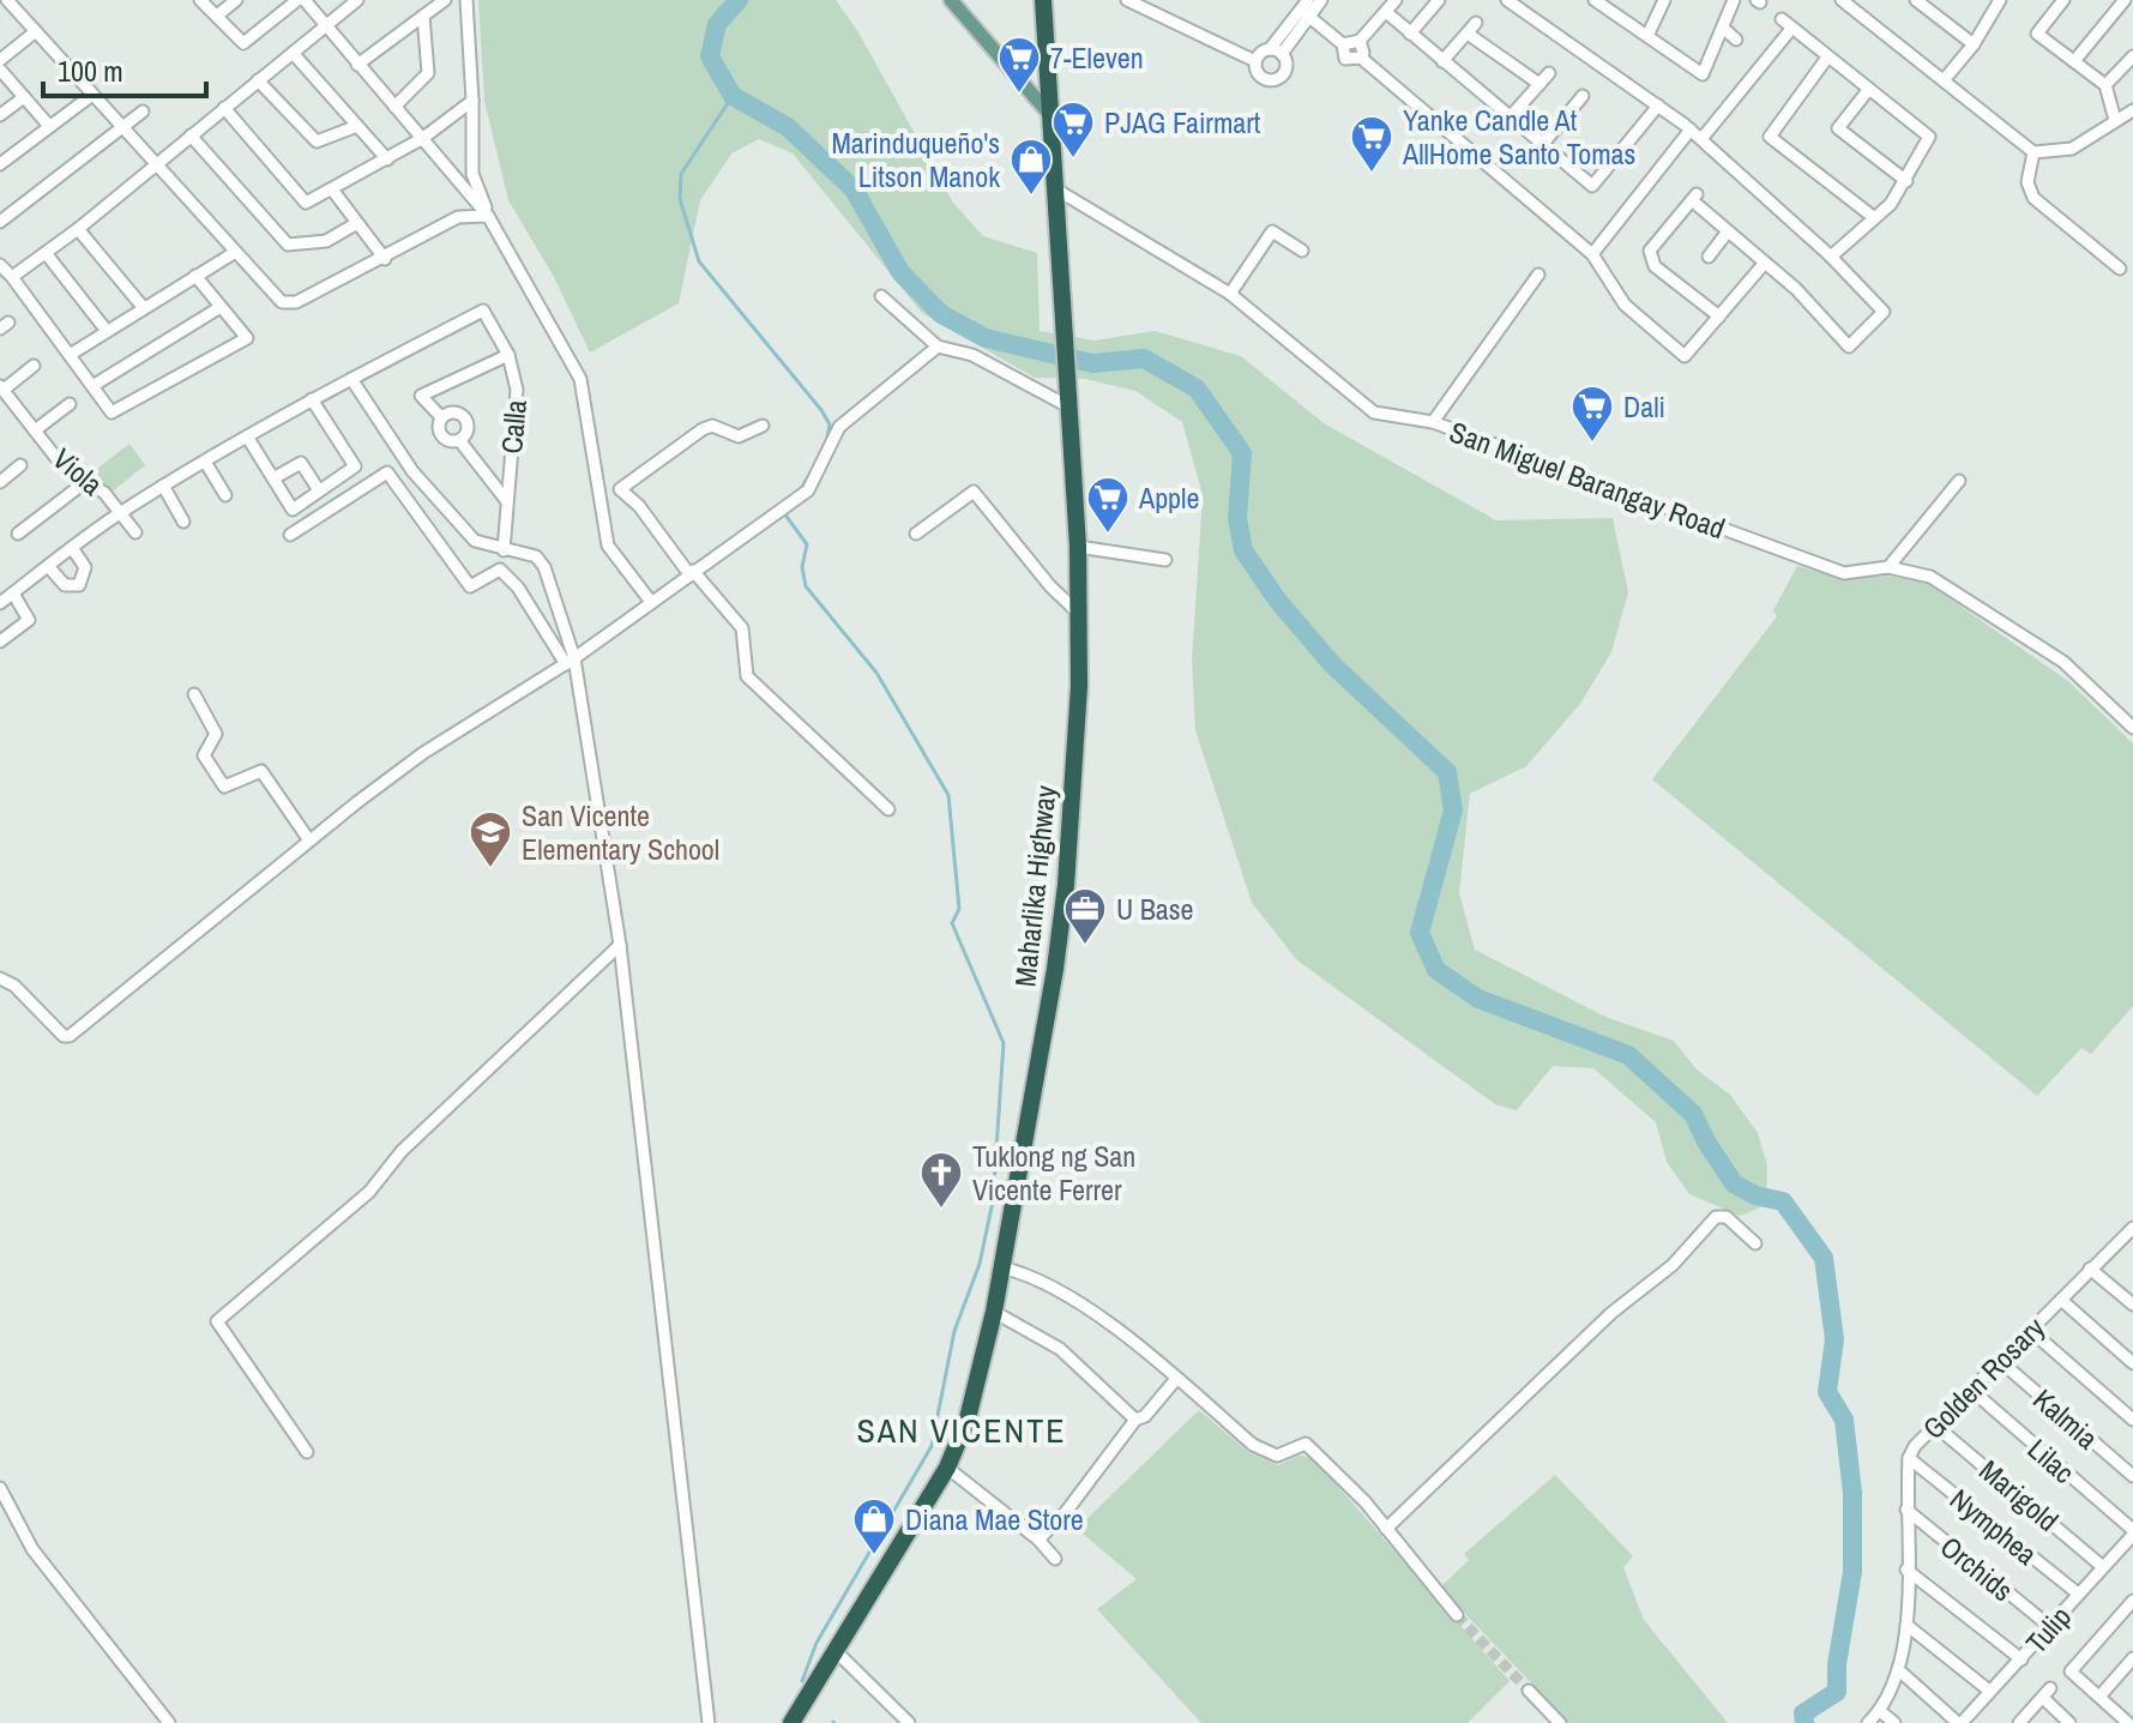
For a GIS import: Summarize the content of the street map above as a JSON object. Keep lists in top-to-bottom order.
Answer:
{
  "streets": {
    "highway": ["Maharlika Highway"],
    "street": [
      "Calla",
      "Viola",
      "San Miguel Barangay Road",
      "Golden Rosary",
      "Kalmia",
      "Lilac",
      "Marigold",
      "Nymphea",
      "Orchids",
      "Tulip"
    ]
  },
  "crossings": [
    ["San Miguel Barangay Road", "Maharlika Highway"],
    ["Golden Rosary", "Kalmia"],
    ["Golden Rosary", "Lilac"],
    ["Golden Rosary", "Marigold"],
    ["Golden Rosary", "Nymphea"],
    ["Golden Rosary", "Orchids"],
    ["Lilac", "Tulip"],
    ["Marigold", "Tulip"],
    ["Nymphea", "Tulip"],
    ["Orchids", "Tulip"]
  ],
  "districts": ["SAN VICENTE"],
  "places": {
    "supermarket": [
      "7-Eleven",
      "PJAG Fairmart",
      "Yanke Candle At AllHome Santo Tomas",
      "Dali",
      "Apple"
    ],
    "shop": ["Marinduqueño's Litson Manok", "Diana Mae Store"],
    "school or university": ["San Vicente Elementary School"],
    "office": ["U Base"],
    "church": ["Tuklong ng San Vicente Ferrer"]
  },
  "scale_bar": "100 m"
}
